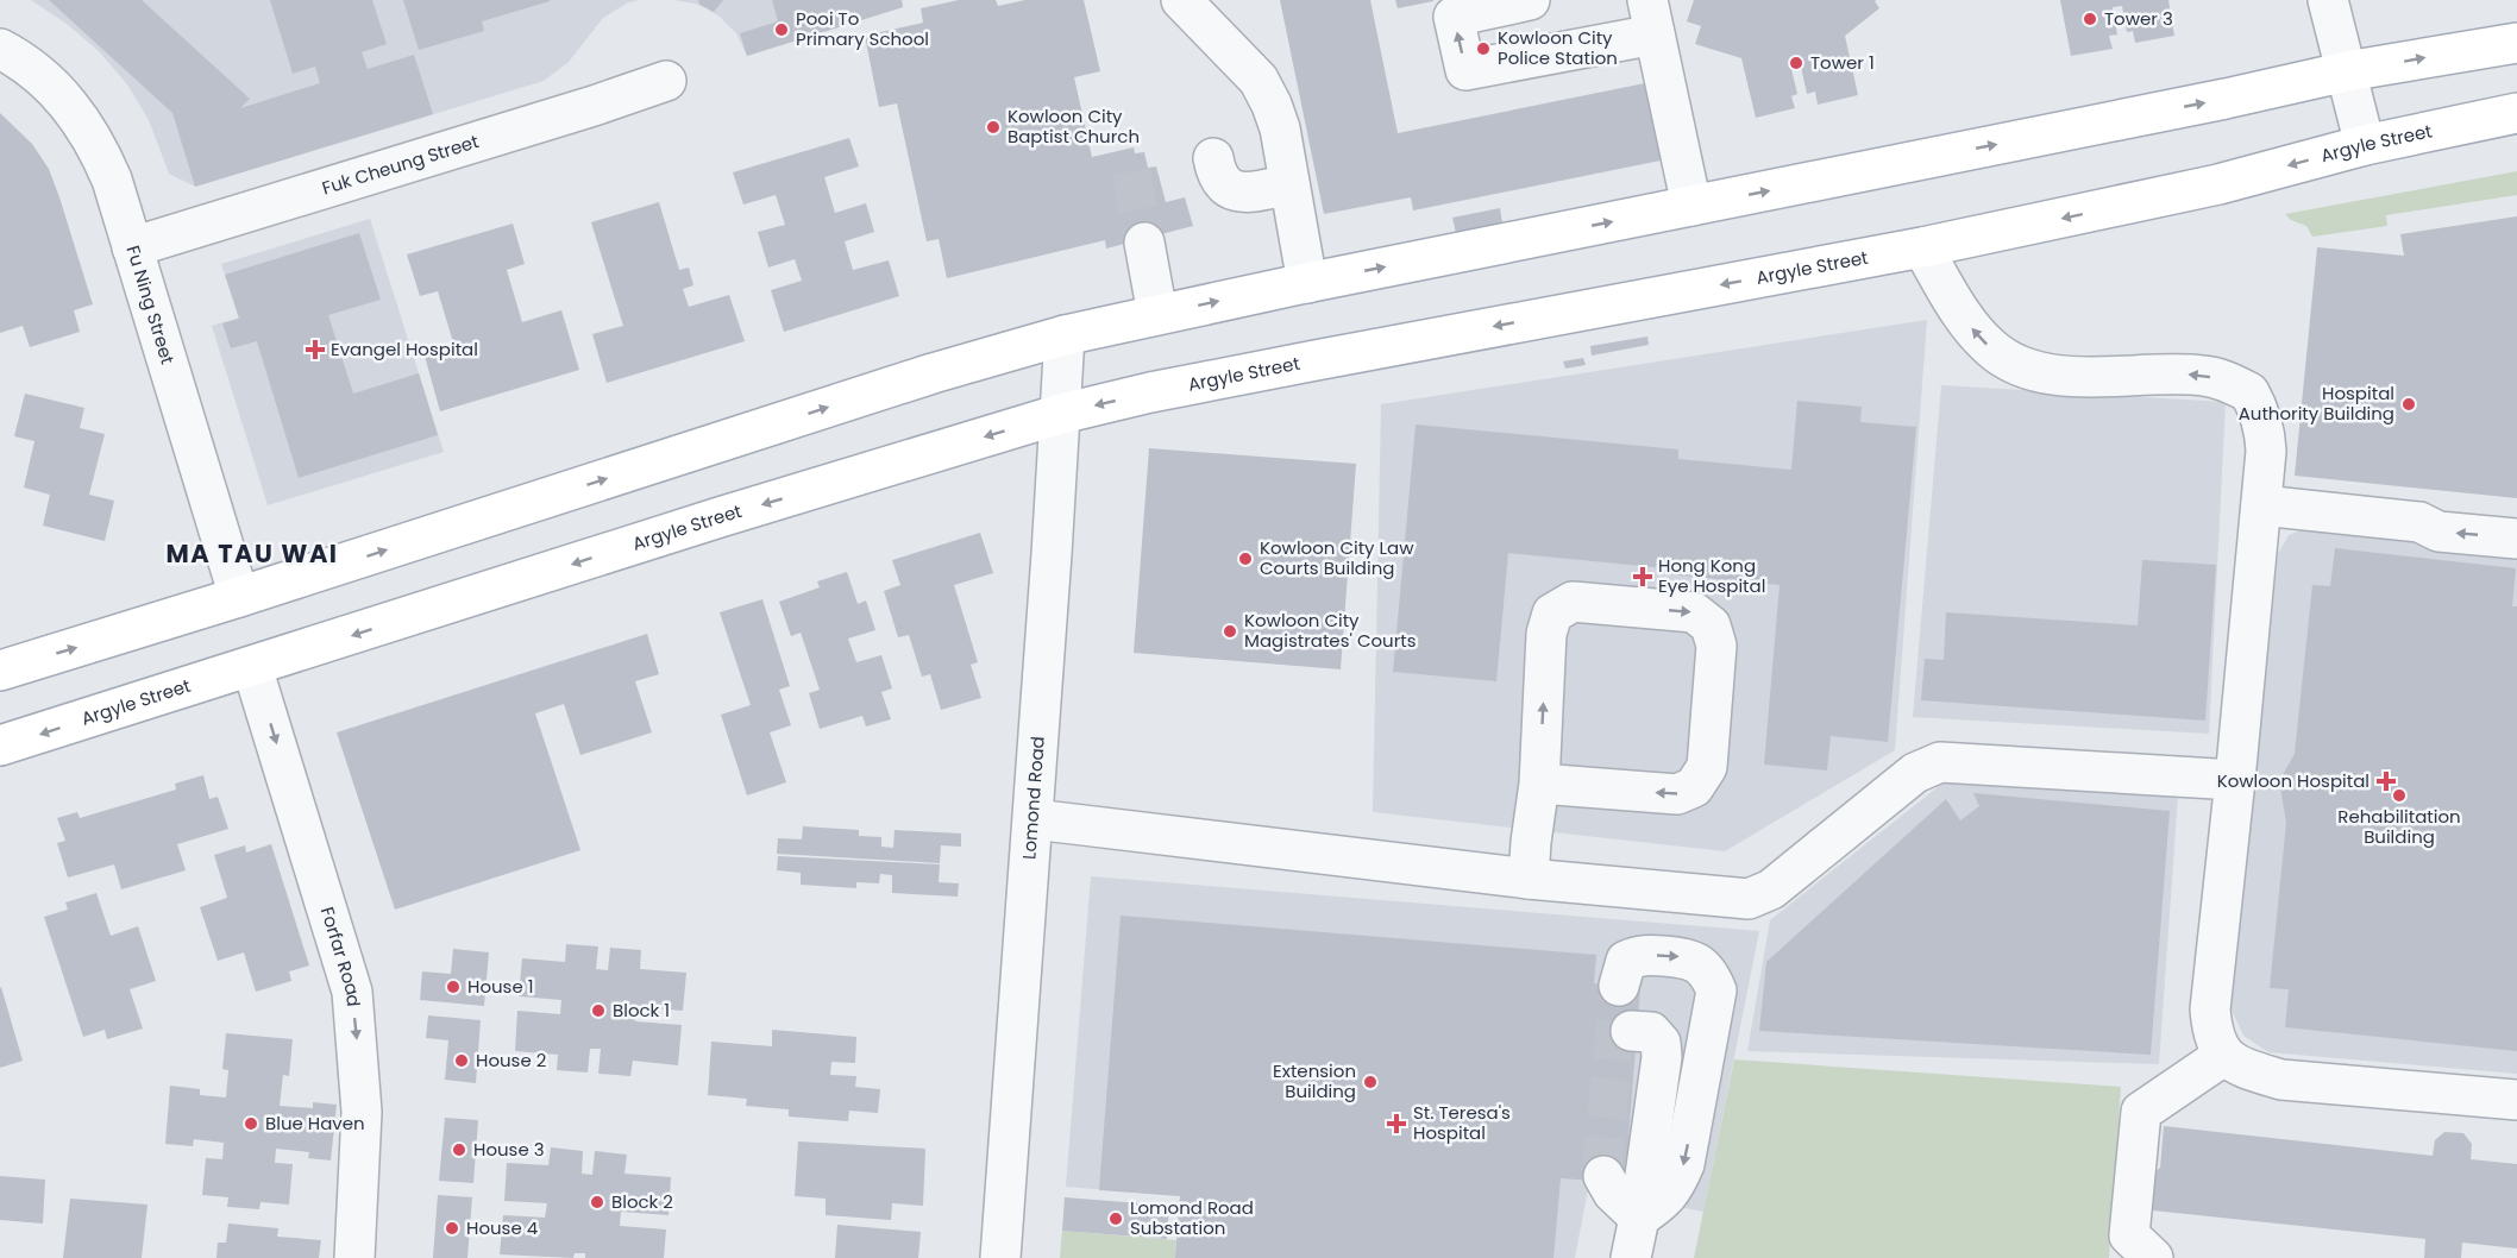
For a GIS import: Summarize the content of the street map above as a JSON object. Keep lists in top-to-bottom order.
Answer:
{
  "streets": {
    "main road": ["Argyle Street"],
    "street": [
      "Fuk Cheung Street",
      "Fu Ning Street",
      "Lomond Road",
      "Forfar Road"
    ]
  },
  "crossings": [
    ["Argyle Street", "Lomond Road"],
    ["Argyle Street", "Forfar Road"],
    ["Fuk Cheung Street", "Fu Ning Street"]
  ],
  "one_way": ["Forfar Road"],
  "districts": ["MA TAU WAI"],
  "places": {
    "other": [
      "Tower 3",
      "Pooi To Primary School",
      "Kowloon City Police Station",
      "Tower 1",
      "Kowloon City Baptist Church",
      "Hospital Authority Building",
      "Kowloon City Law Courts Building",
      "Kowloon City Magistrates' Courts",
      "Rehabilitation Building",
      "House 1",
      "Block 1",
      "House 2",
      "Extension Building",
      "Blue Haven",
      "House 3",
      "Block 2",
      "Lomond Road Substation",
      "House 4"
    ],
    "health": [
      "Evangel Hospital",
      "Hong Kong Eye Hospital",
      "Kowloon Hospital",
      "St. Teresa's Hospital"
    ]
  }
}
